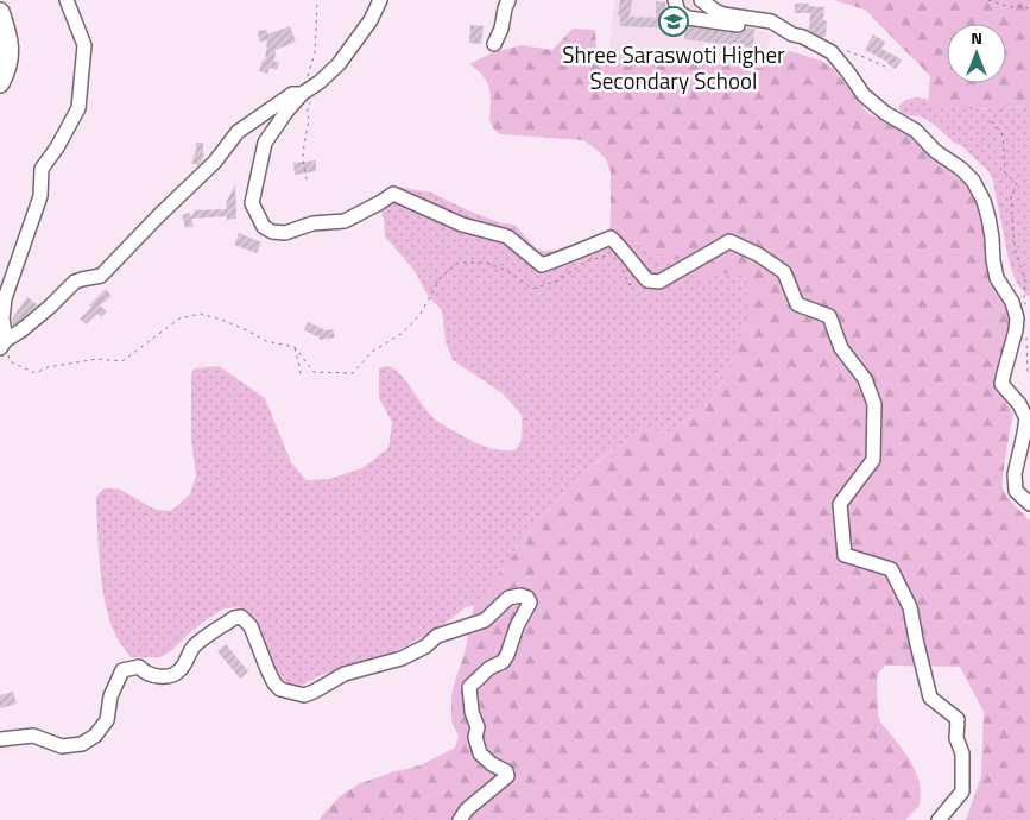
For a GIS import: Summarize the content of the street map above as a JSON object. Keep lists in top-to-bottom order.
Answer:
{
  "places": {
    "school or university": ["Shree Saraswoti Higher Secondary School"]
  },
  "north": "top"
}
